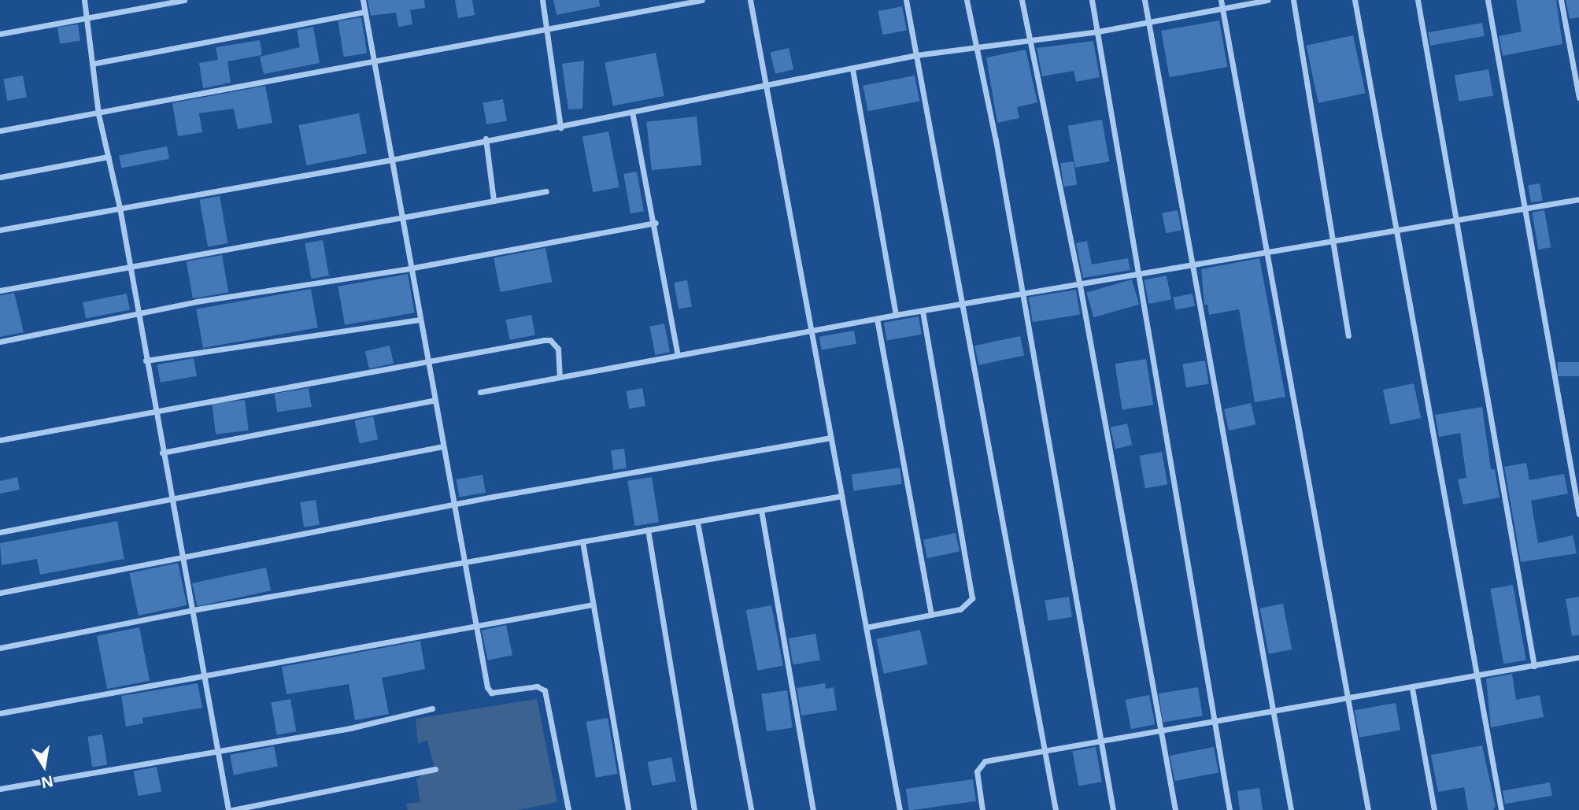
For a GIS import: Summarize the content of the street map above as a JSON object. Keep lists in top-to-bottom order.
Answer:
{
  "north": "bottom"
}
